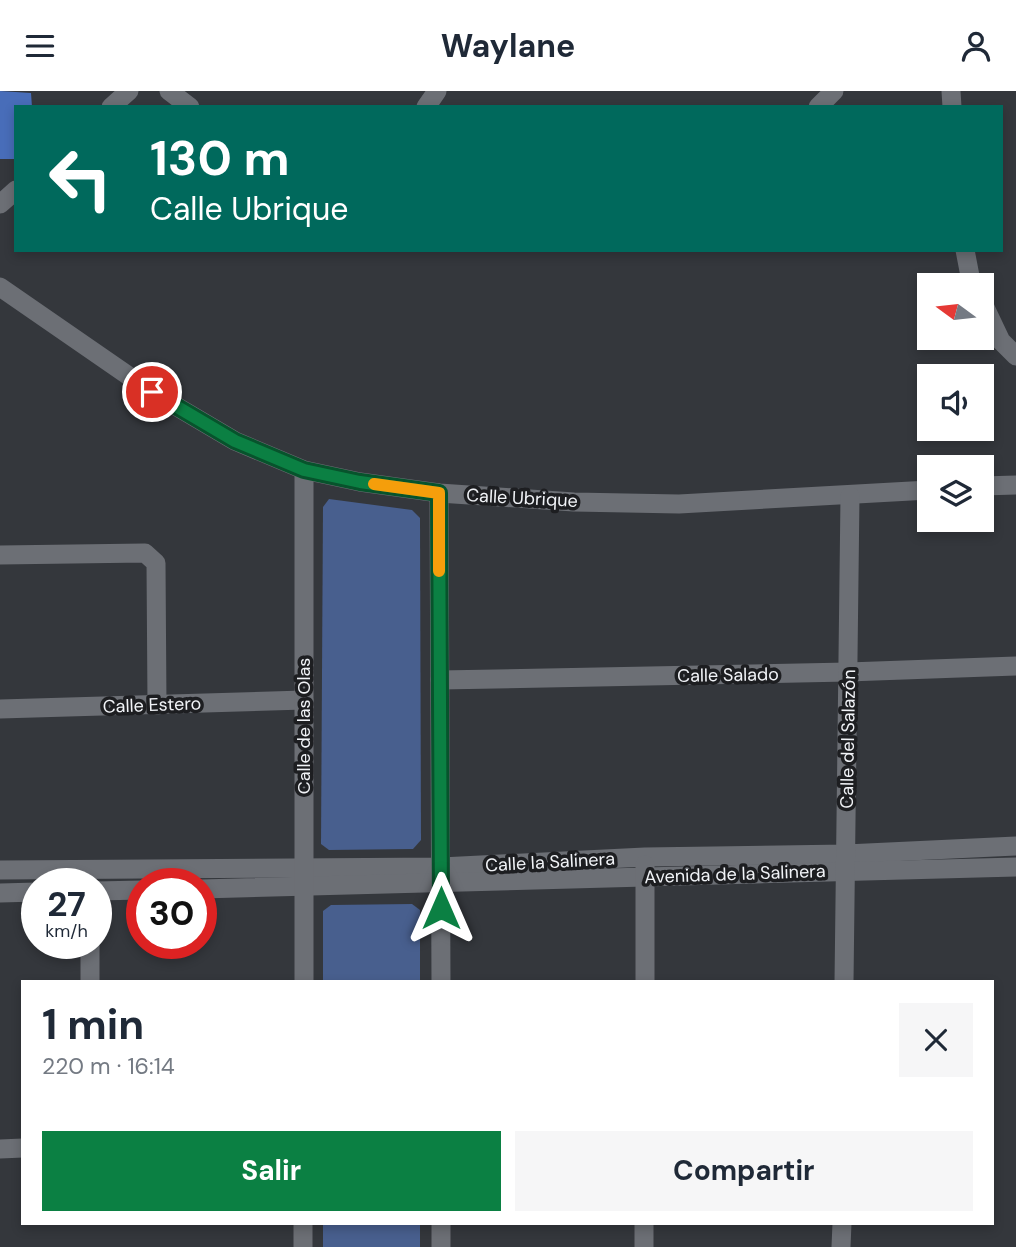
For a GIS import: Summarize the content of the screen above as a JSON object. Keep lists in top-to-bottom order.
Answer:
{
  "streets": {
    "street": [
      "Calle Ubrique",
      "Calle Salado",
      "Calle Estero",
      "Calle de las Olas",
      "Calle del Salazón",
      "Avenida de la Salinera"
    ]
  },
  "crossings": [
    ["Calle Ubrique", "Calle de las Olas"],
    ["Calle Ubrique", "Calle del Salazón"],
    ["Calle Salado", "Calle del Salazón"],
    ["Calle Estero", "Calle de las Olas"],
    ["Calle del Salazón", "Avenida de la Salinera"]
  ],
  "north": "left",
  "page": {
    "header": "Waylane",
    "turn": ["130 m", "Calle Ubrique"],
    "speed": "27 km/h",
    "limit": "30",
    "heading": ["1 min", "220 m · 16:14"],
    "buttons": ["Salir", "Compartir"]
  }
}
